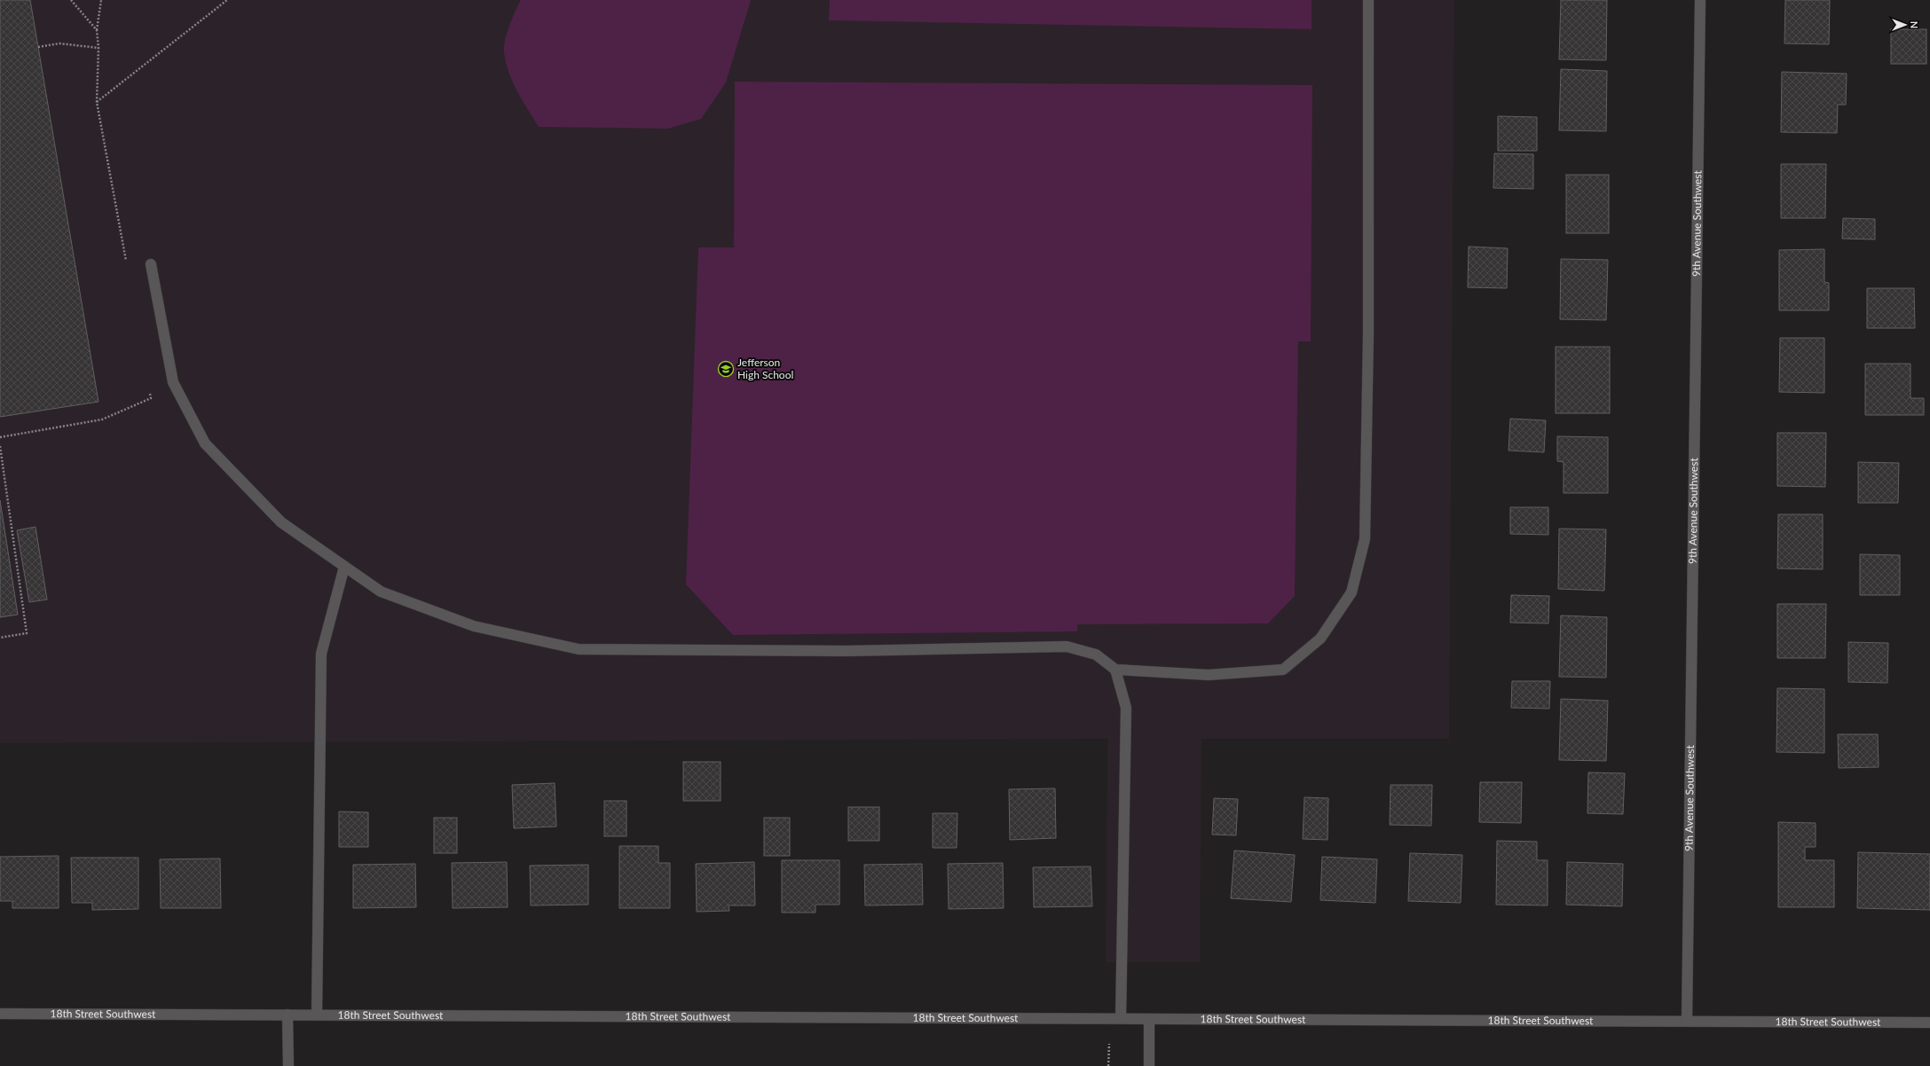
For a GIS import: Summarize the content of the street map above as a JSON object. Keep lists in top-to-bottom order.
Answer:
{
  "streets": {
    "street": ["9th Avenue Southwest", "18th Street Southwest"]
  },
  "crossings": [
    ["9th Avenue Southwest", "18th Street Southwest"]
  ],
  "places": {
    "school or university": ["Jefferson High School"]
  },
  "north": "right"
}
